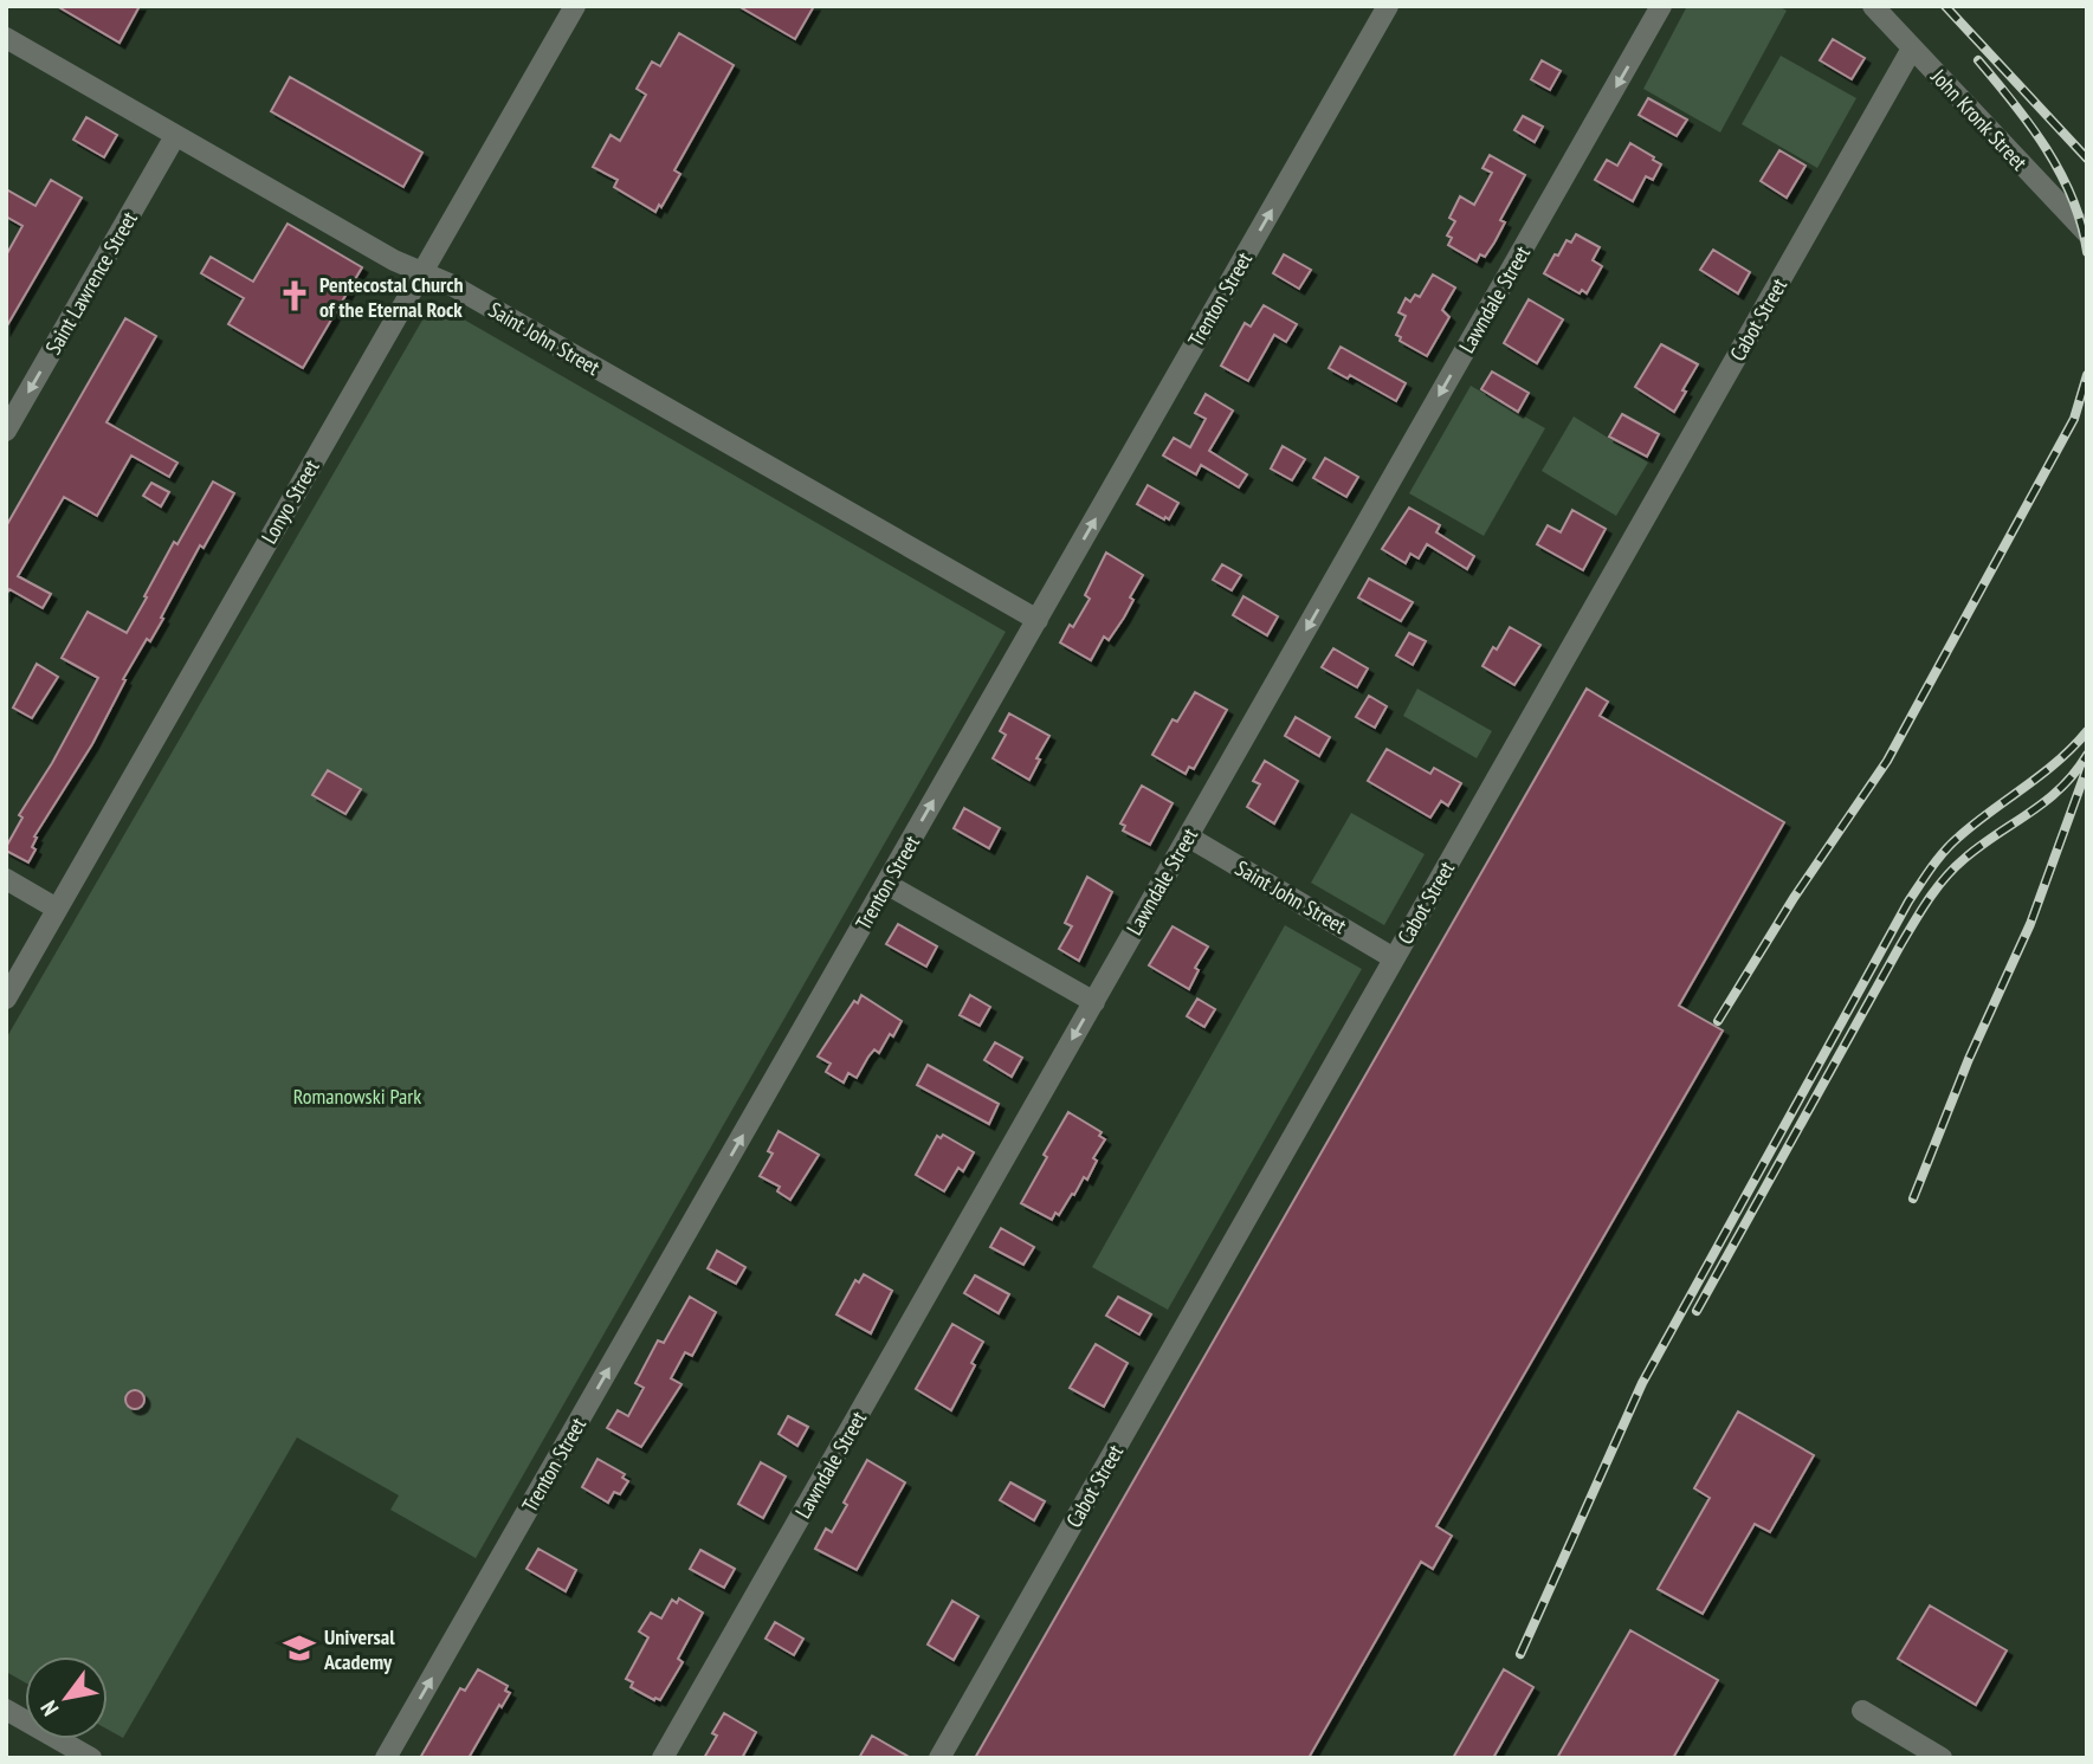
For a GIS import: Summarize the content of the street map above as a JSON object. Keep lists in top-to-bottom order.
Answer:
{
  "streets": {
    "street": [
      "John Kronk Street",
      "Saint Lawrence Street",
      "Trenton Street",
      "Lawndale Street",
      "Cabot Street",
      "Saint John Street",
      "Lonyo Street"
    ]
  },
  "crossings": [
    ["John Kronk Street", "Cabot Street"],
    ["Saint Lawrence Street", "Saint John Street"],
    ["Trenton Street", "Saint John Street"],
    ["Lawndale Street", "Saint John Street"],
    ["Cabot Street", "Saint John Street"],
    ["Saint John Street", "Lonyo Street"]
  ],
  "one_way": ["Saint Lawrence Street", "Trenton Street", "Lawndale Street"],
  "parks": ["Romanowski Park"],
  "places": {
    "church": ["Pentecostal Church of the Eternal Rock"],
    "school or university": ["Universal Academy"]
  },
  "north": "bottom left"
}
